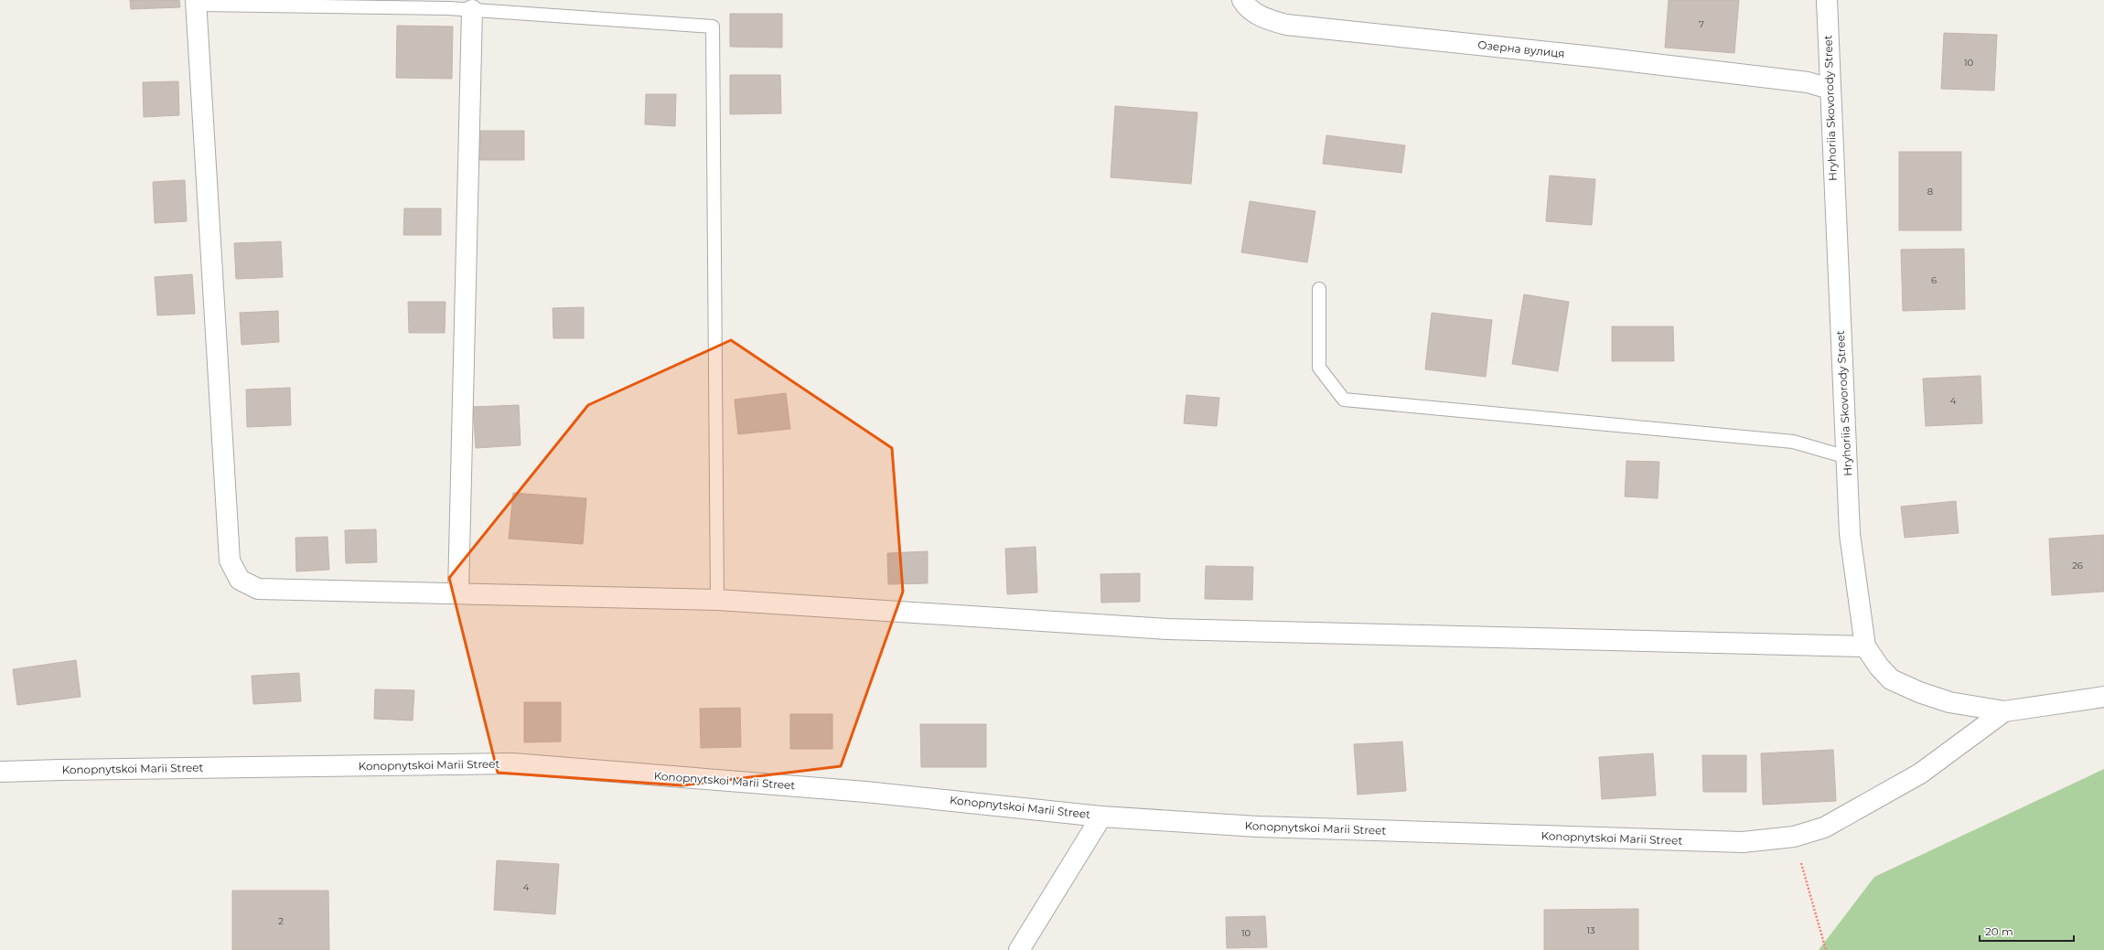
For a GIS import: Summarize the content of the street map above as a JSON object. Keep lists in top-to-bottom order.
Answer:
{
  "streets": {
    "street": ["Озерна вулиця", "Hryhoriia Skovorody Street", "Konopnytskoi Marii Street"]
  },
  "crossings": [
    ["Озерна вулиця", "Hryhoriia Skovorody Street"],
    ["Hryhoriia Skovorody Street", "Konopnytskoi Marii Street"]
  ],
  "house_numbers": [
    "7",
    "10",
    "8",
    "6",
    "4",
    "26",
    "4",
    "2",
    "13",
    "10"
  ],
  "scale_bar": "20 m"
}
